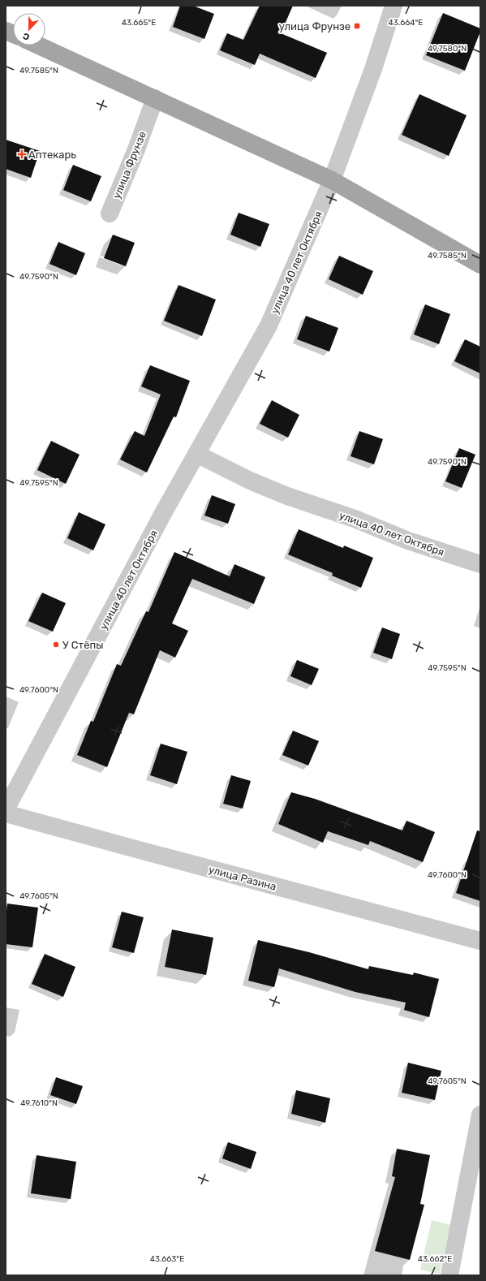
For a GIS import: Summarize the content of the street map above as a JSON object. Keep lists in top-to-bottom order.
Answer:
{
  "streets": {
    "street": ["улица Фрунзе", "улица 40 лет Октября", "улица Разина"]
  },
  "places": {
    "transit": ["улица Фрунзе"],
    "health": ["Аптекарь"],
    "other": ["У Стёпы"]
  },
  "north": "bottom",
  "coordinates": [
    "43.664°E",
    "43.665°E",
    "49.7580°N",
    "49.7585°N",
    "49.7590°N",
    "49.7595°N",
    "49.7600°N",
    "49.7605°N",
    "49.7610°N",
    "43.663°E",
    "43.662°E"
  ]
}
